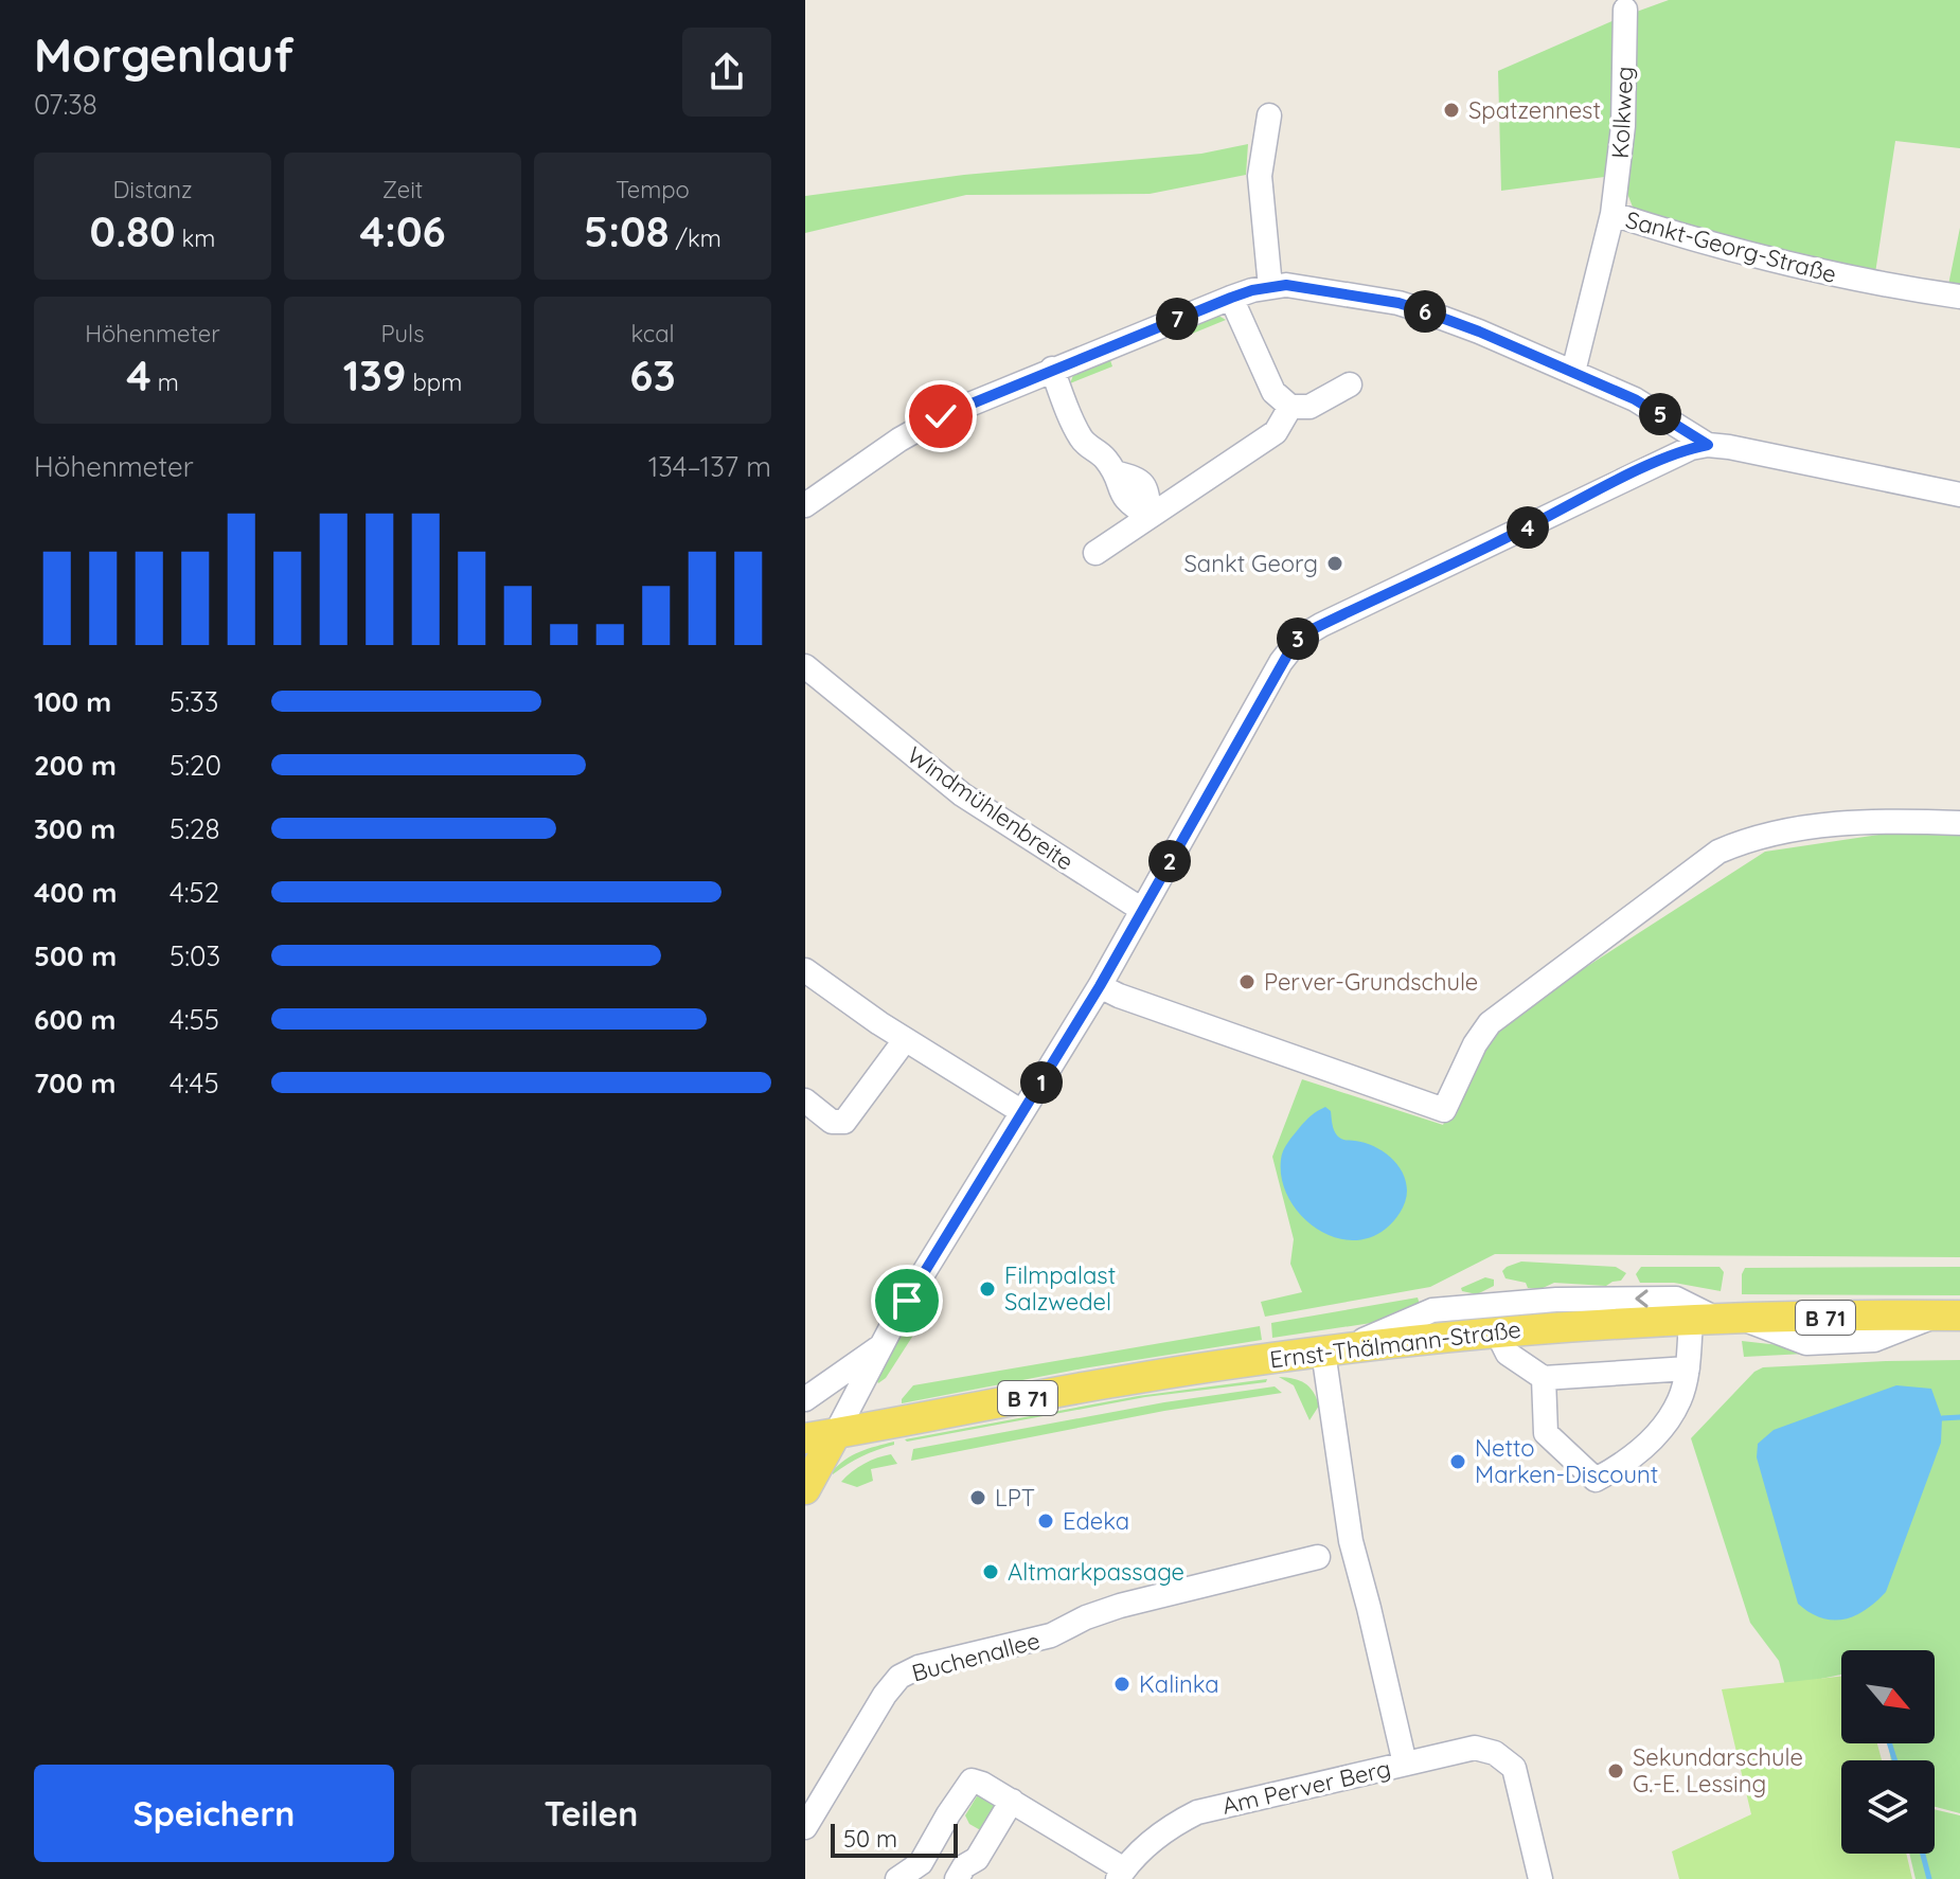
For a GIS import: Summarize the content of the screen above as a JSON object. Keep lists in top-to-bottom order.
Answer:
{
  "streets": {
    "main road": ["B 71", "Ernst-Thälmann-Straße"],
    "street": [
      "Kolkweg",
      "Sankt-Georg-Straße",
      "Windmühlenbreite",
      "Buchenallee",
      "Am Perver Berg"
    ]
  },
  "crossings": [
    ["Kolkweg", "Sankt-Georg-Straße"],
    ["B 71", "Ernst-Thälmann-Straße"]
  ],
  "places": [
    "Spatzennest",
    "Sankt Georg",
    "Perver-Grundschule",
    "Filmpalast Salzwedel",
    "Netto Marken-Discount",
    "LPT",
    "Edeka",
    "Altmarkpassage",
    "Kalinka",
    "Sekundarschule G.-E. Lessing"
  ],
  "scale_bar": "50 m",
  "north": "bottom right",
  "page": {
    "heading": ["Morgenlauf", "07:38"],
    "stats": [
      ["Distanz", "0.80 km"],
      ["Zeit", "4:06"],
      ["Tempo", "5:08 /km"],
      ["Höhenmeter", "4 m"],
      ["Puls", "139 bpm"],
      ["kcal", "63"]
    ],
    "pins": [
      "6",
      "7",
      "5",
      "4",
      "3",
      "2",
      "1"
    ],
    "chart": ["Höhenmeter", "134–137 m"],
    "list": [
      {
        "name": "100 m",
        "note": "5:33"
      },
      {
        "name": "200 m",
        "note": "5:20"
      },
      {
        "name": "300 m",
        "note": "5:28"
      },
      {
        "name": "400 m",
        "note": "4:52"
      },
      {
        "name": "500 m",
        "note": "5:03"
      },
      {
        "name": "600 m",
        "note": "4:55"
      },
      {
        "name": "700 m",
        "note": "4:45"
      }
    ],
    "buttons": ["Speichern", "Teilen"],
    "scale": "50 m"
  }
}
